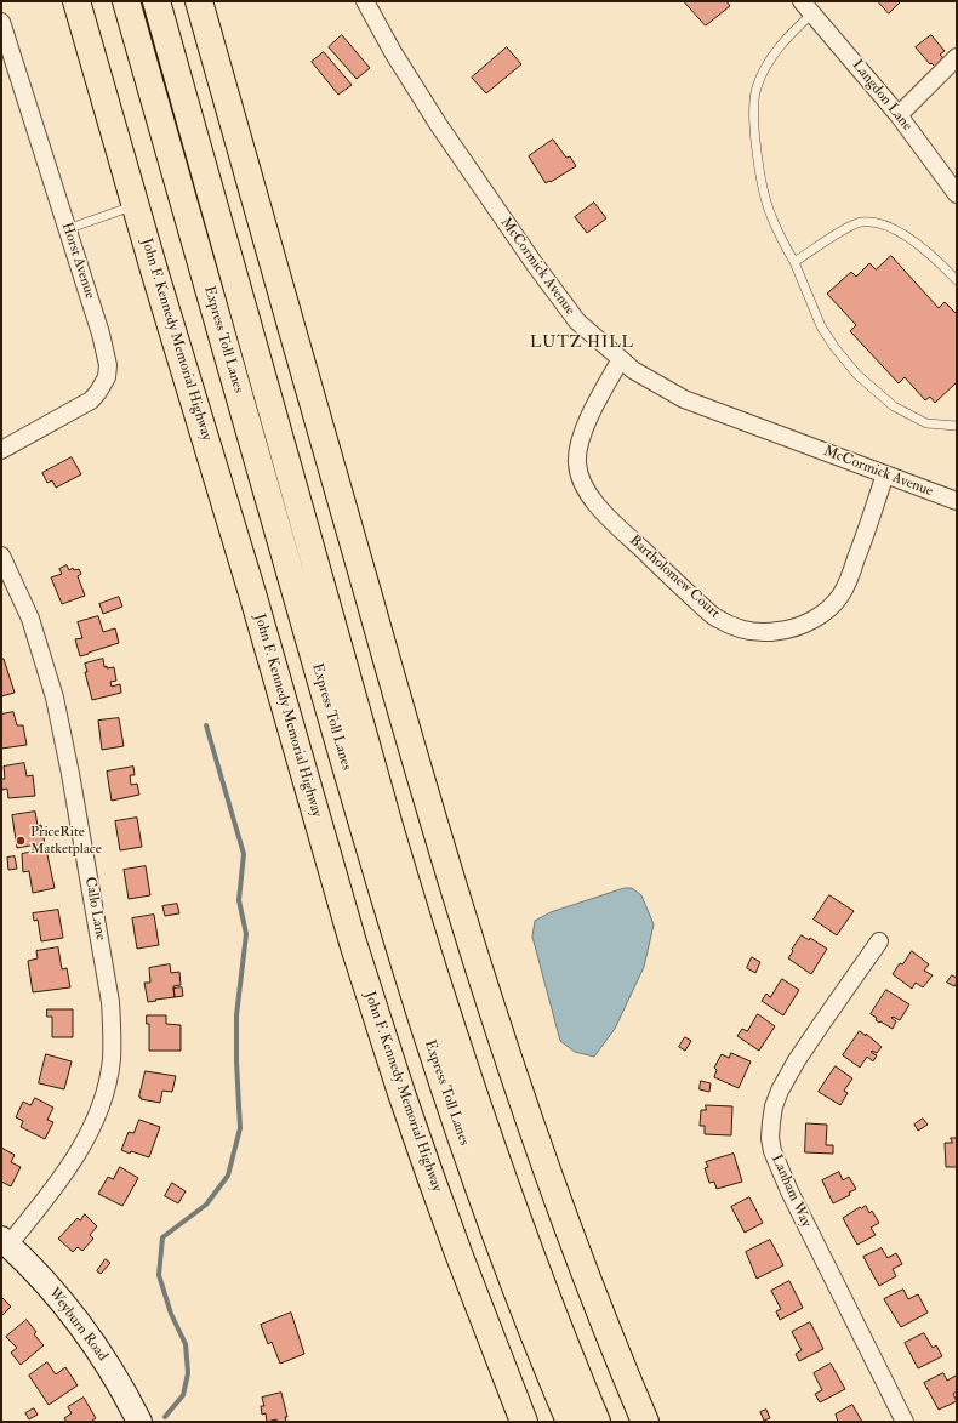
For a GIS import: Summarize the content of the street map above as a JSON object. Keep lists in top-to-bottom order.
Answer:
{
  "streets": {
    "highway": ["John F. Kennedy Memorial Highway", "Express Toll Lanes"],
    "street": [
      "Langdon Lane",
      "Horst Avenue",
      "McCormick Avenue",
      "Bartholomew Court",
      "Callo Lane",
      "Lanham Way",
      "Weyburn Road"
    ]
  },
  "crossings": [
    ["McCormick Avenue", "Bartholomew Court"],
    ["Callo Lane", "Weyburn Road"]
  ],
  "districts": ["LUTZ HILL"],
  "places": ["PriceRite Matketplace"]
}
